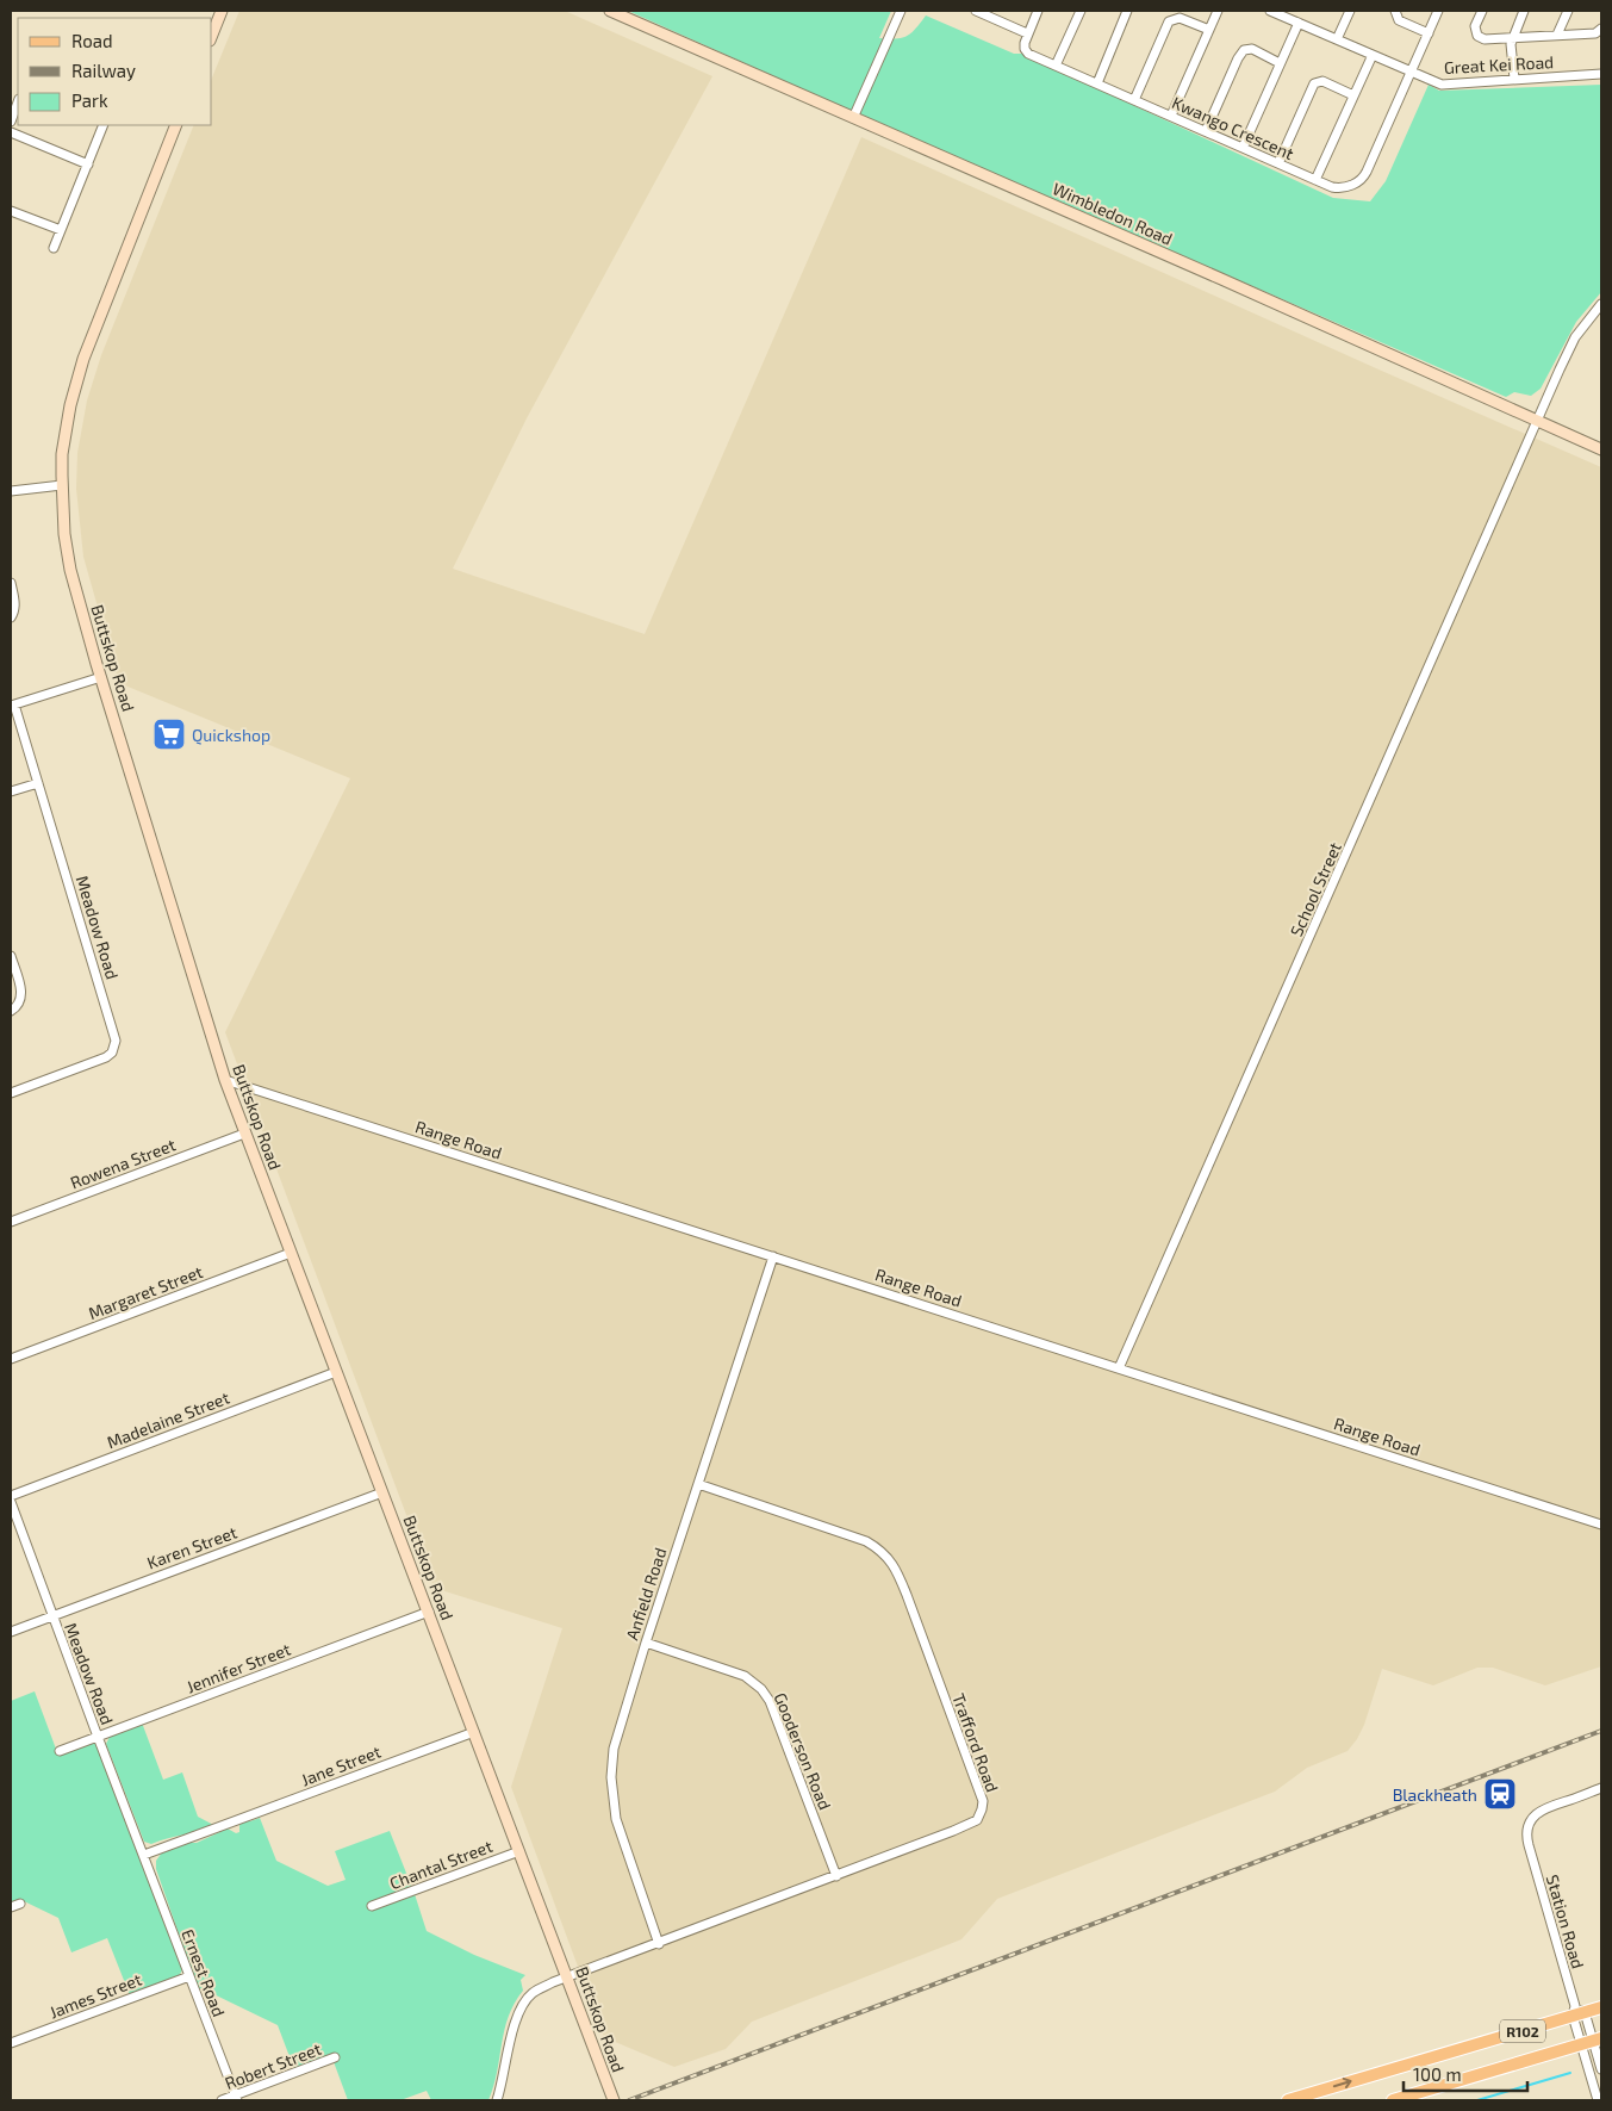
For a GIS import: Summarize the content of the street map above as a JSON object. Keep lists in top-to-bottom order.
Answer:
{
  "streets": {
    "main road": ["R102"],
    "street": [
      "Great Kei Road",
      "Kwango Crescent",
      "Wimbledon Road",
      "Buttskop Road",
      "School Street",
      "Meadow Road",
      "Range Road",
      "Rowena Street",
      "Margaret Street",
      "Madelaine Street",
      "Karen Street",
      "Anfield Road",
      "Jennifer Street",
      "Trafford Road",
      "Gooderson Road",
      "Jane Street",
      "Chantal Street",
      "Station Road",
      "Ernest Road",
      "James Street",
      "Robert Street"
    ]
  },
  "crossings": [
    ["Great Kei Road", "Kwango Crescent"],
    ["Wimbledon Road", "School Street"],
    ["Buttskop Road", "Range Road"],
    ["Buttskop Road", "Rowena Street"],
    ["Buttskop Road", "Margaret Street"],
    ["Buttskop Road", "Madelaine Street"],
    ["Buttskop Road", "Karen Street"],
    ["Buttskop Road", "Jennifer Street"],
    ["Buttskop Road", "Trafford Road"],
    ["Buttskop Road", "Jane Street"],
    ["Buttskop Road", "Chantal Street"],
    ["School Street", "Range Road"],
    ["Meadow Road", "Karen Street"],
    ["Meadow Road", "Jennifer Street"],
    ["Meadow Road", "Jane Street"],
    ["Meadow Road", "Ernest Road"],
    ["Range Road", "Anfield Road"],
    ["Anfield Road", "Trafford Road"],
    ["Anfield Road", "Gooderson Road"],
    ["Trafford Road", "Gooderson Road"],
    ["Jane Street", "Ernest Road"],
    ["Station Road", "R102"],
    ["Ernest Road", "James Street"],
    ["Ernest Road", "Robert Street"]
  ],
  "places": {
    "supermarket": ["Quickshop"],
    "station": ["Blackheath"]
  },
  "legend": ["Road", "Railway", "Park"],
  "scale_bar": "100 m"
}
